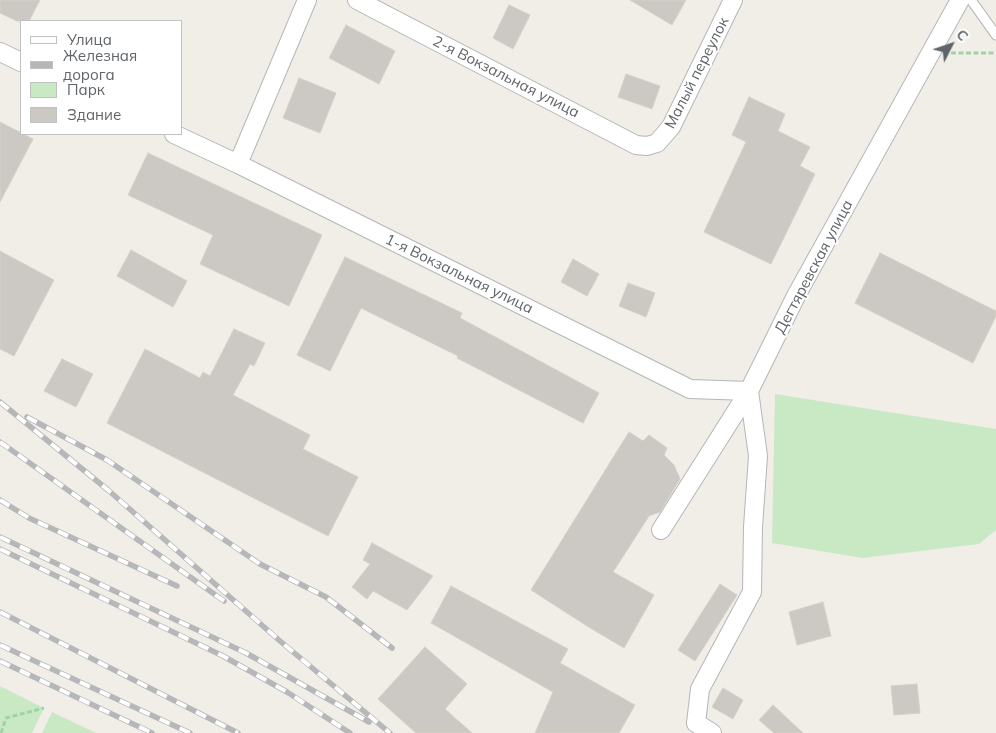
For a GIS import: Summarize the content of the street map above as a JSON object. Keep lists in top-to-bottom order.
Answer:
{
  "streets": {
    "street": [
      "Малый переулок",
      "2-я Вокзальная улица",
      "Дегтяревская улица",
      "1-я Вокзальная улица"
    ]
  },
  "crossings": [
    ["Малый переулок", "2-я Вокзальная улица"],
    ["Дегтяревская улица", "1-я Вокзальная улица"]
  ],
  "legend": [
    "Улица",
    "Железная дорога",
    "Парк",
    "Здание"
  ],
  "north": "top right"
}
